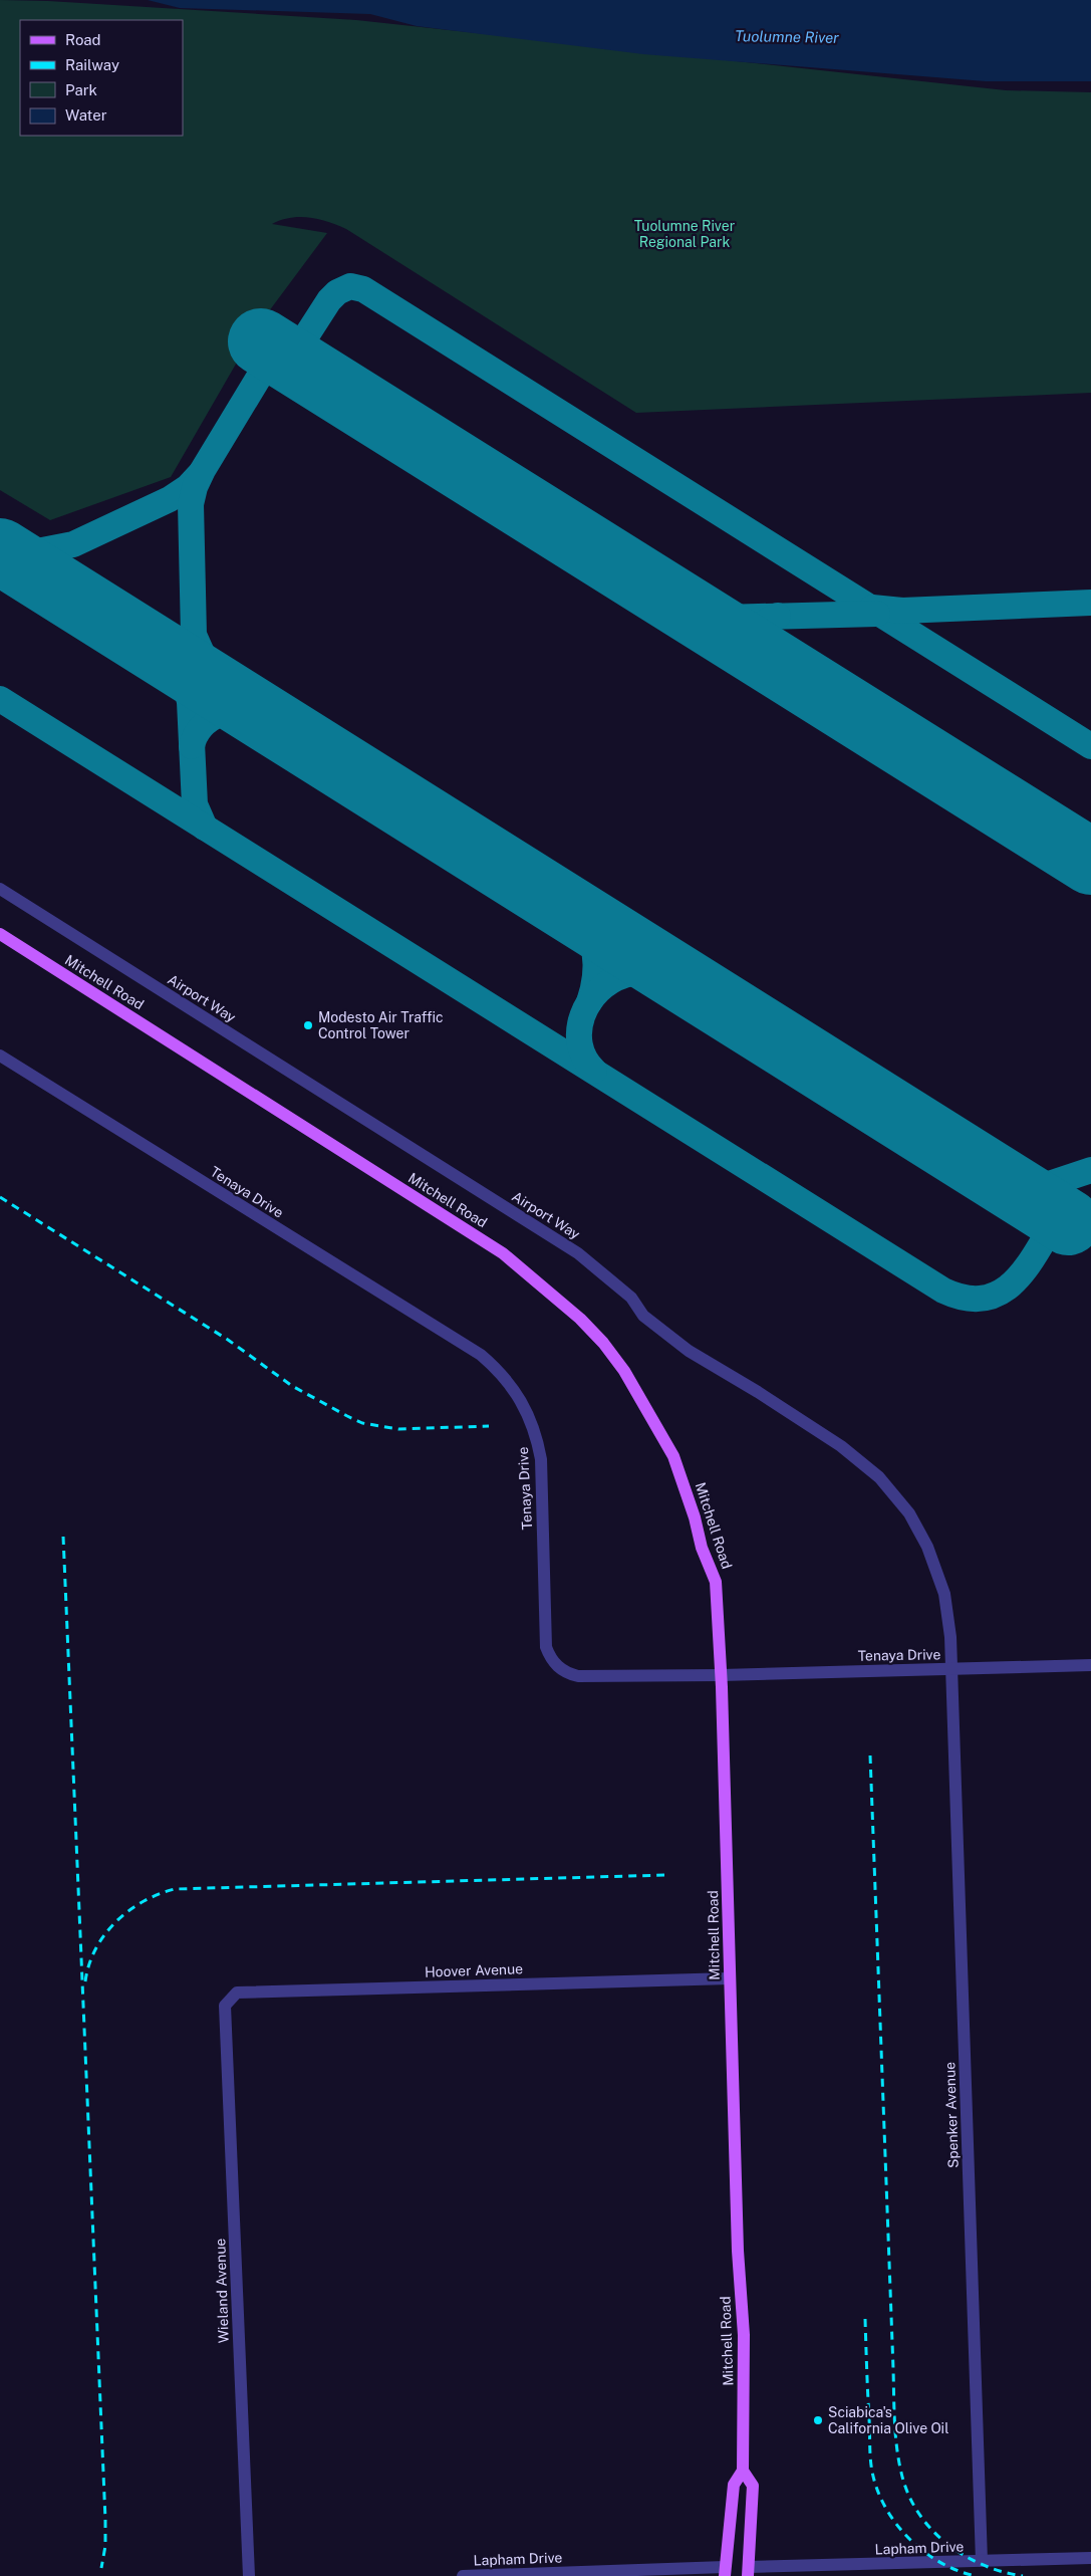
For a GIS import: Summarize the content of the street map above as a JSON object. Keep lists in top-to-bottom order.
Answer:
{
  "streets": {
    "main road": ["Mitchell Road"],
    "street": [
      "Airport Way",
      "Tenaya Drive",
      "Hoover Avenue",
      "Spenker Avenue",
      "Wieland Avenue",
      "Lapham Drive"
    ]
  },
  "crossings": [
    ["Mitchell Road", "Tenaya Drive"],
    ["Mitchell Road", "Hoover Avenue"],
    ["Mitchell Road", "Lapham Drive"],
    ["Airport Way", "Tenaya Drive"],
    ["Airport Way", "Spenker Avenue"],
    ["Tenaya Drive", "Spenker Avenue"],
    ["Hoover Avenue", "Wieland Avenue"],
    ["Spenker Avenue", "Lapham Drive"]
  ],
  "water": ["Tuolumne River"],
  "parks": ["Tuolumne River Regional Park"],
  "places": ["Modesto Air Traffic Control Tower", "Sciabica's California Olive Oil"],
  "legend": [
    "Road",
    "Railway",
    "Park",
    "Water"
  ]
}
